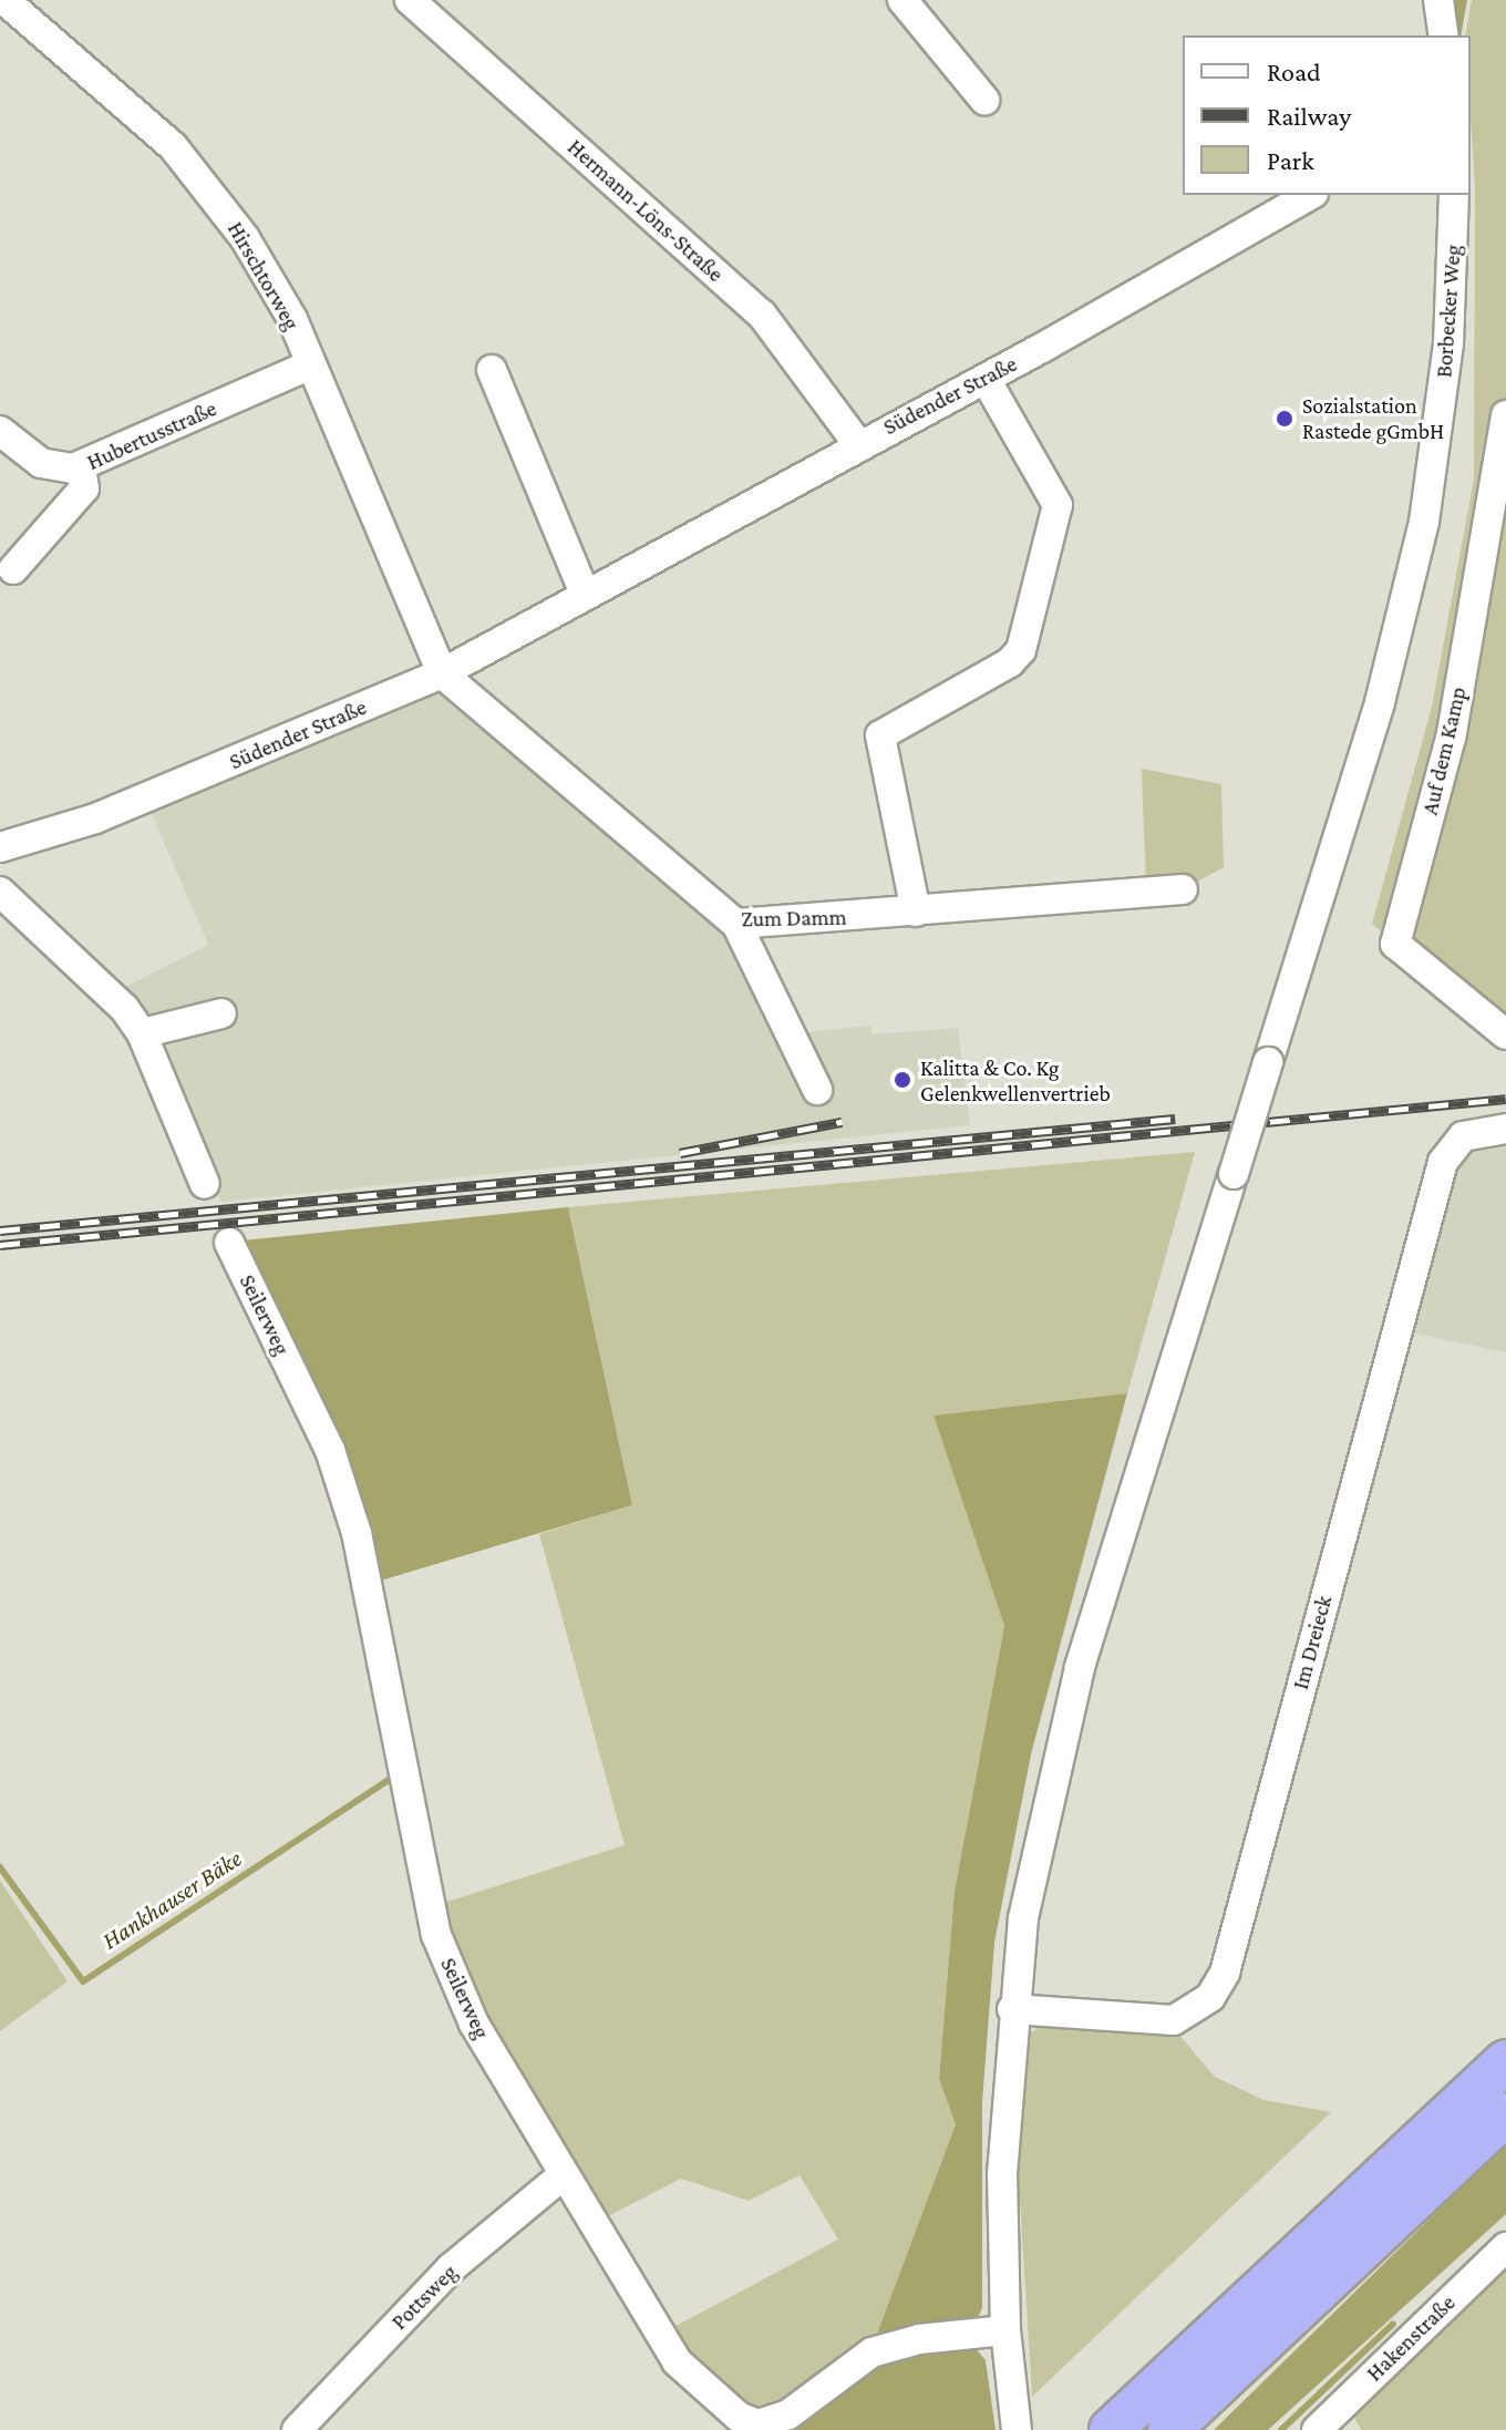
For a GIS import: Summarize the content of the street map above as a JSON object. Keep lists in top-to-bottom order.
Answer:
{
  "streets": {
    "street": [
      "Hermann-Löns-Straße",
      "Hirschtorweg",
      "Borbecker Weg",
      "Südender Straße",
      "Hubertusstraße",
      "Auf dem Kamp",
      "Zum Damm",
      "Seilerweg",
      "Im Dreieck",
      "Pottsweg",
      "Hakenstraße"
    ]
  },
  "crossings": [
    ["Hermann-Löns-Straße", "Südender Straße"],
    ["Hirschtorweg", "Südender Straße"],
    ["Hirschtorweg", "Hubertusstraße"],
    ["Hirschtorweg", "Zum Damm"],
    ["Borbecker Weg", "Seilerweg"],
    ["Borbecker Weg", "Im Dreieck"],
    ["Südender Straße", "Zum Damm"],
    ["Seilerweg", "Pottsweg"]
  ],
  "water": ["Hankhauser Bäke"],
  "places": ["Sozialstation Rastede gGmbH", "Kalitta & Co. Kg Gelenkwellenvertrieb"],
  "legend": ["Road", "Railway", "Park"]
}
